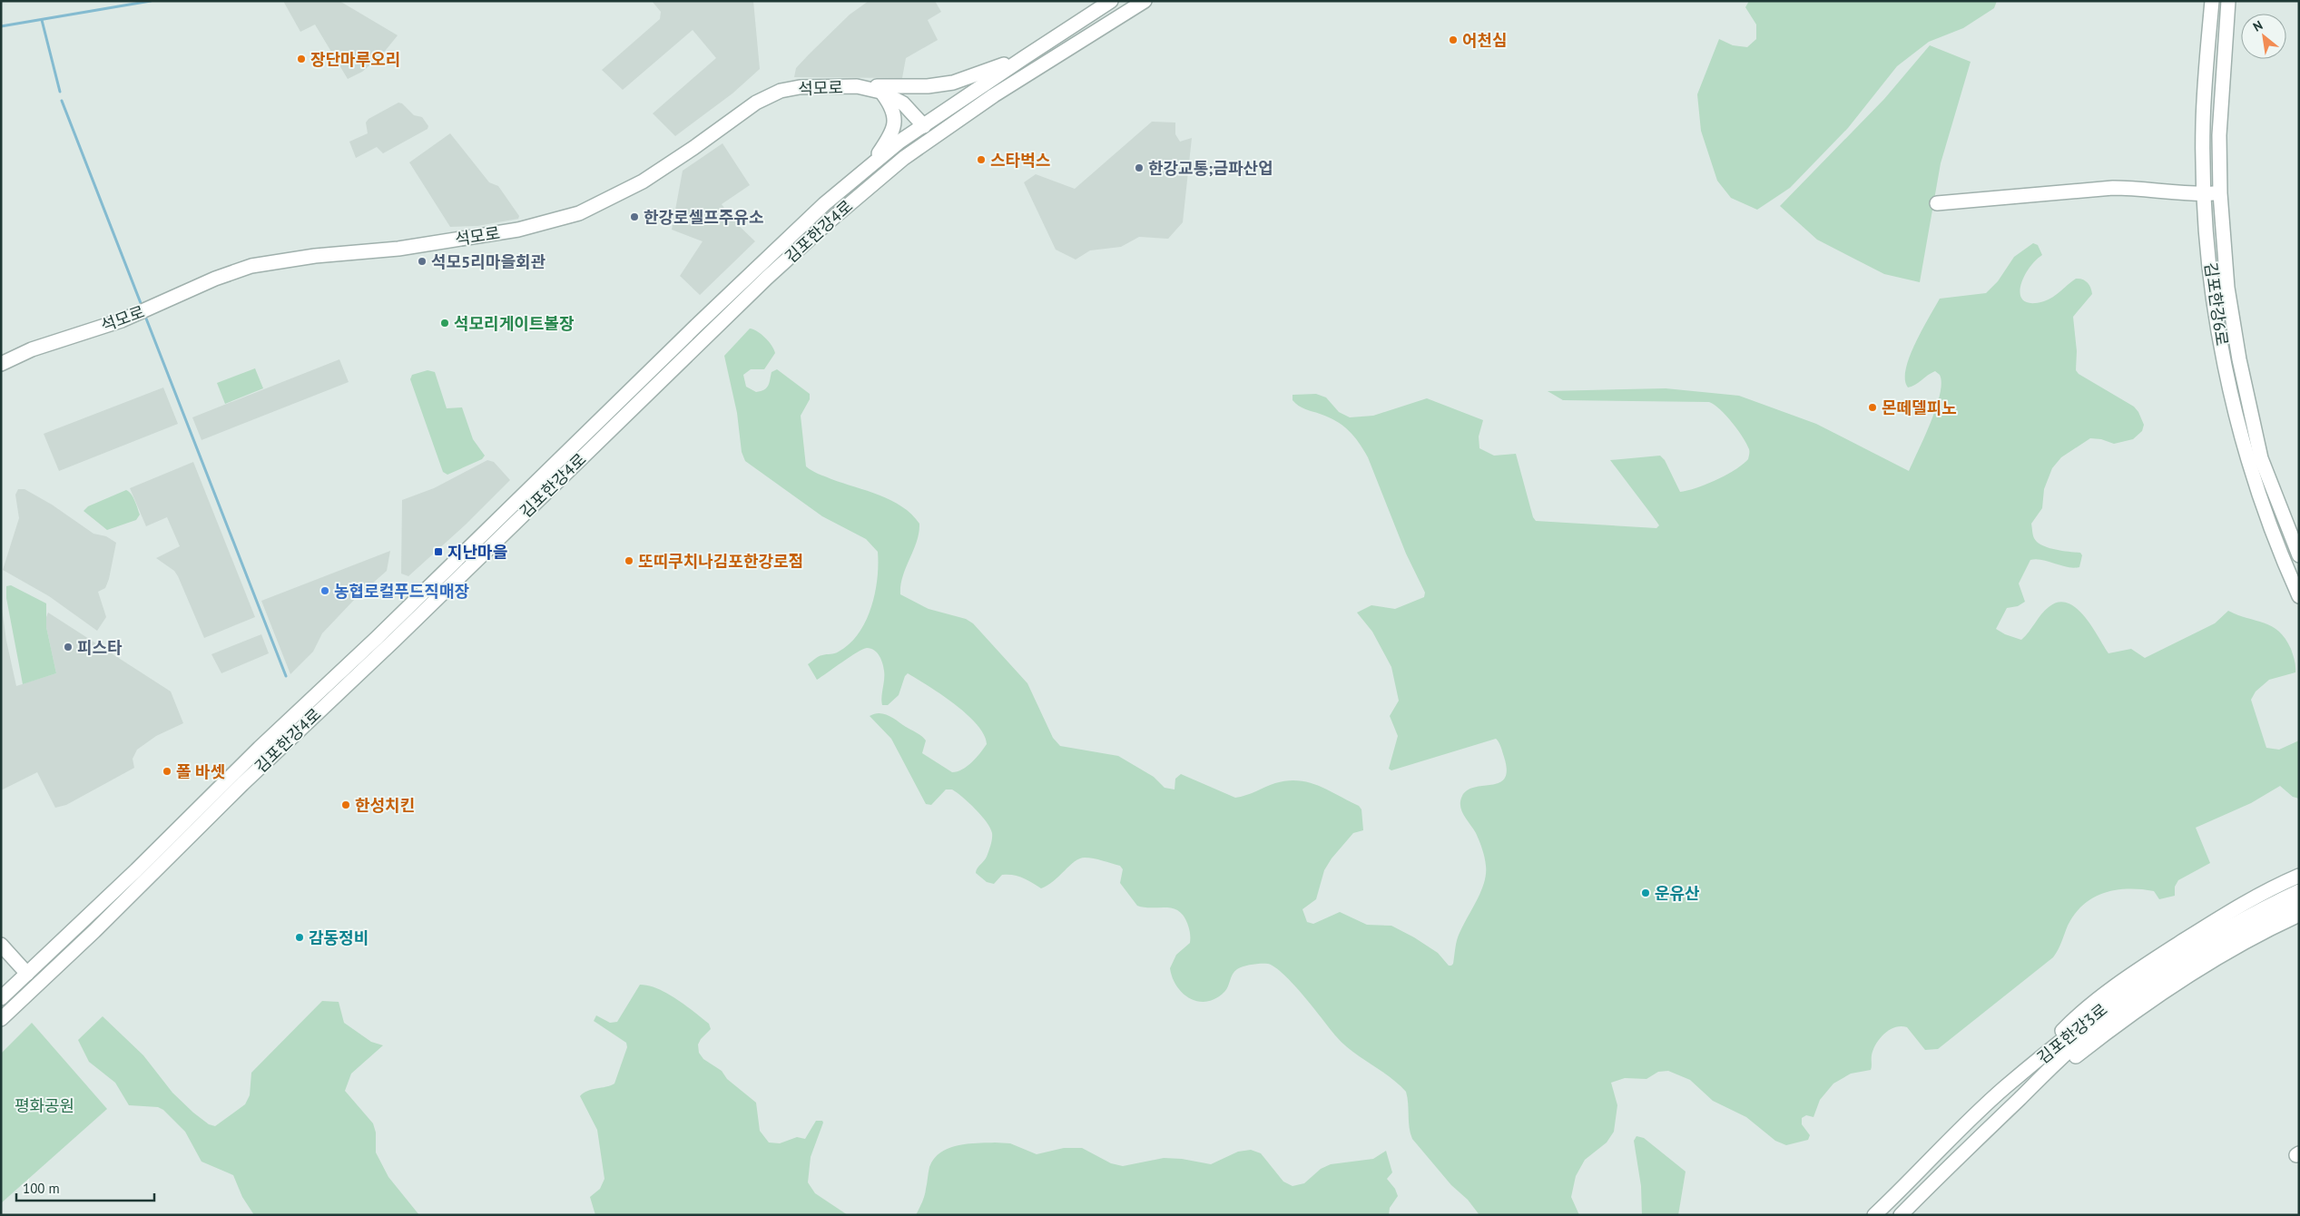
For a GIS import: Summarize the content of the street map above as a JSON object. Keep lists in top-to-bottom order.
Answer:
{
  "streets": {
    "street": [
      "석모로",
      "김포한강4로",
      "김포한강6로",
      "김포한강3로"
    ]
  },
  "crossings": [
    ["석모로", "김포한강4로"]
  ],
  "parks": ["평화공원"],
  "places": {
    "other": [
      "어천심",
      "장단마루오리",
      "스타벅스",
      "한강교통;금파산업",
      "한강로셀프주유소",
      "석모5리마을회관",
      "석모리게이트볼장",
      "몬떼델피노",
      "또띠쿠치나김포한강로점",
      "농협로컬푸드직매장",
      "피스타",
      "폴 바셋",
      "한성치킨",
      "운유산",
      "감동정비"
    ],
    "transit": ["지난마을"]
  },
  "scale_bar": "100 m",
  "north": "top left"
}
